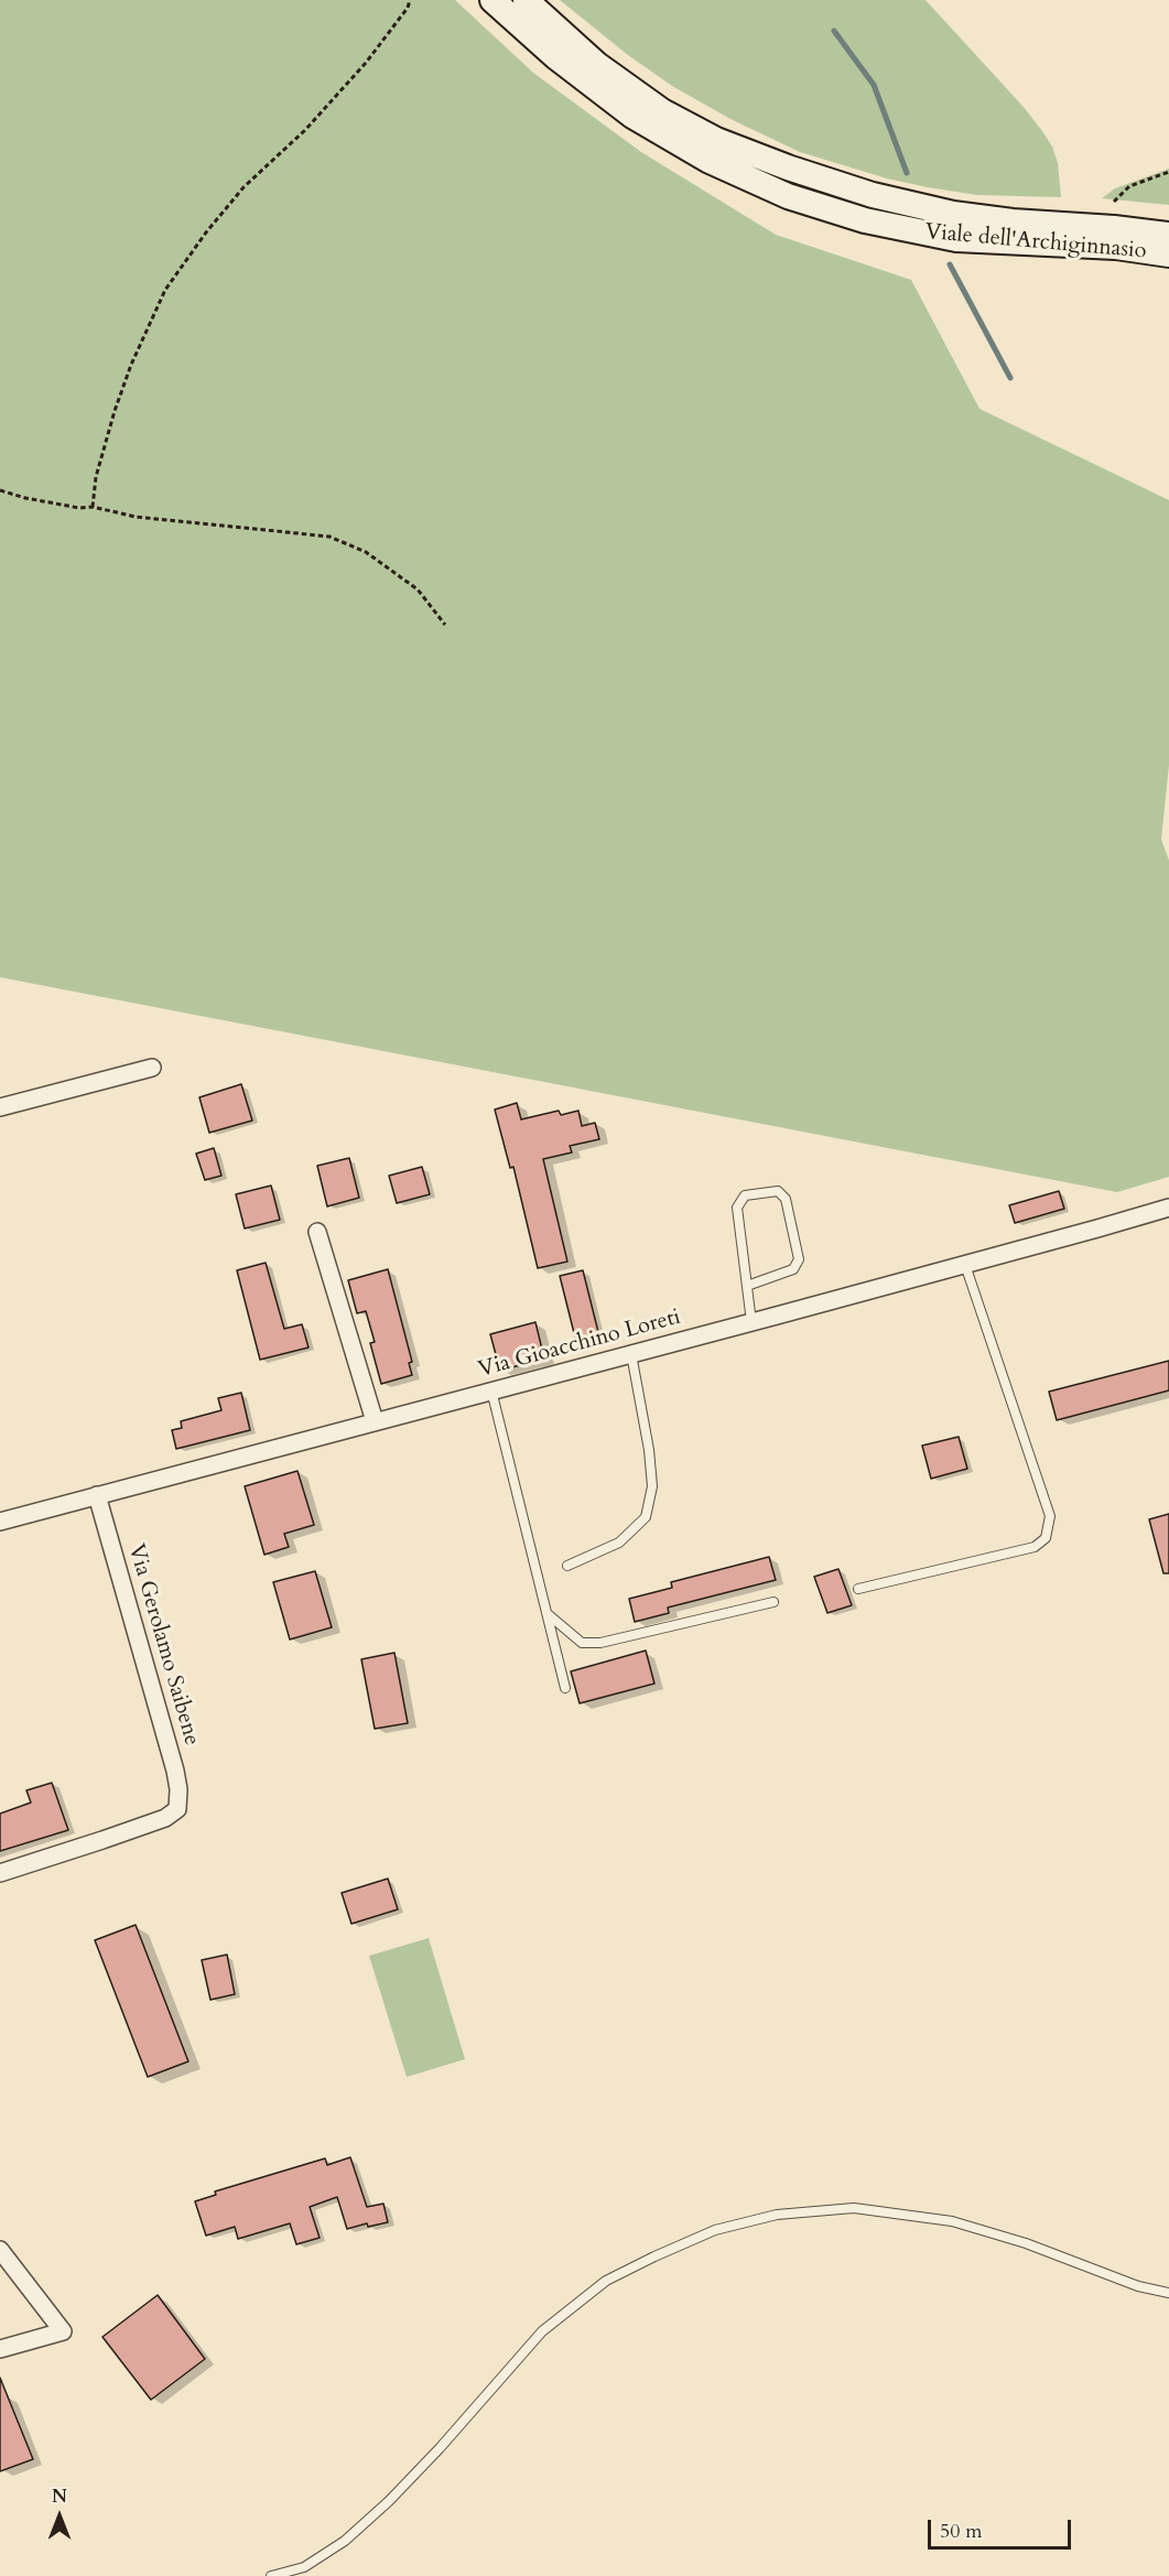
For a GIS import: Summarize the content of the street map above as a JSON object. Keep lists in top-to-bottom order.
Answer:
{
  "streets": {
    "street": ["Viale dell'Archiginnasio", "Via Gioacchino Loreti", "Via Gerolamo Saibene"]
  },
  "crossings": [
    ["Via Gioacchino Loreti", "Via Gerolamo Saibene"]
  ],
  "scale_bar": "50 m",
  "north": "top"
}
